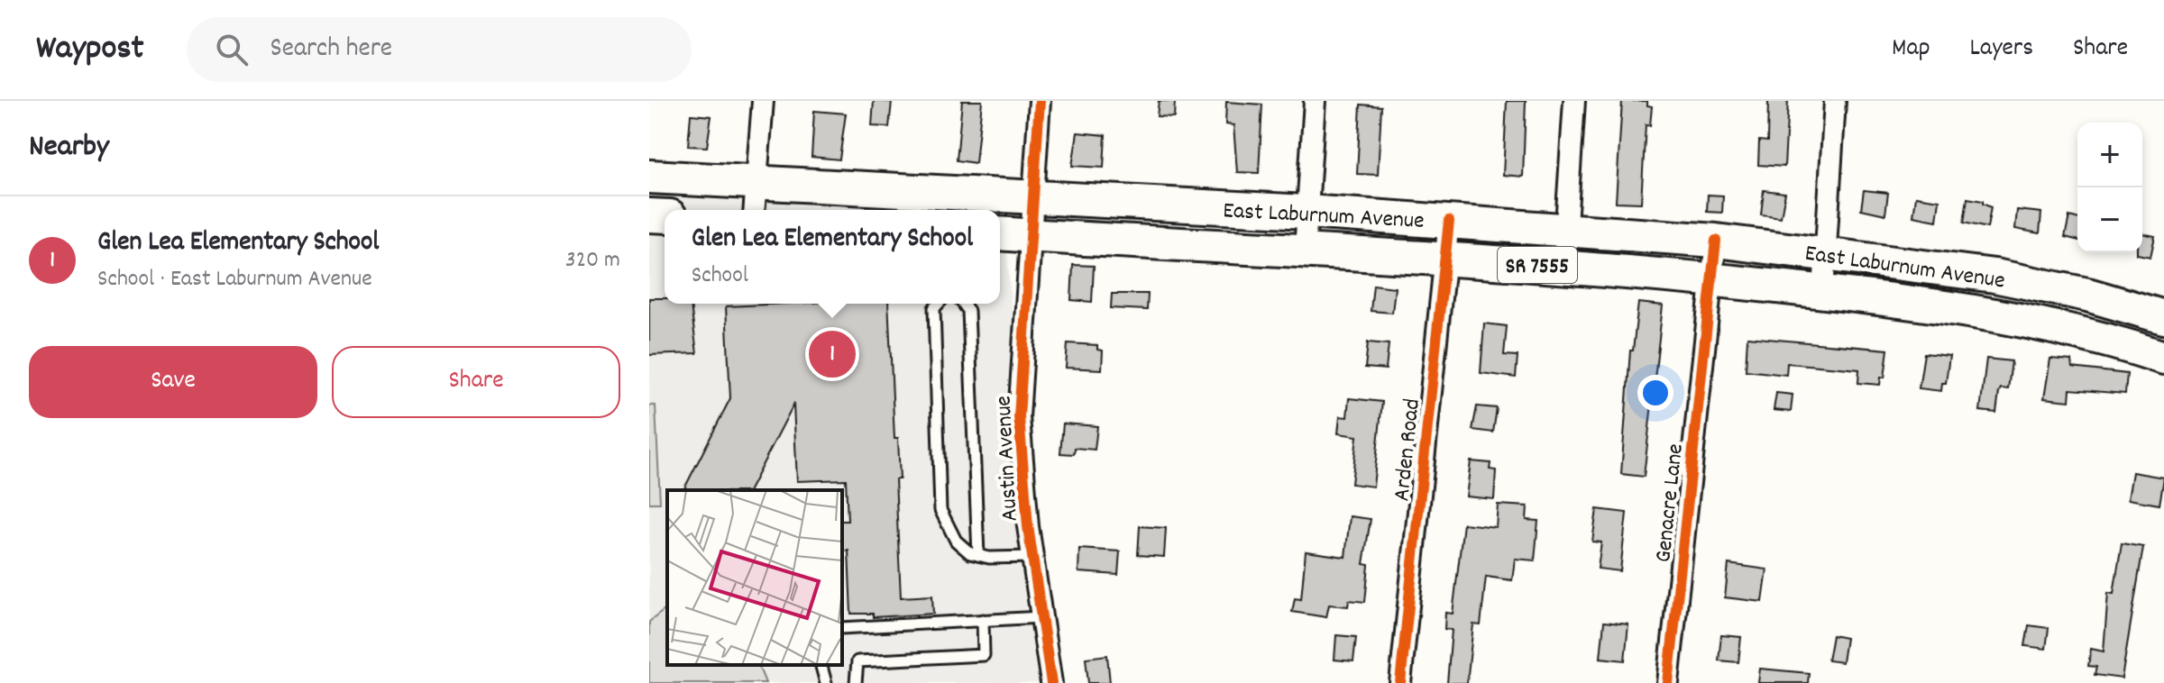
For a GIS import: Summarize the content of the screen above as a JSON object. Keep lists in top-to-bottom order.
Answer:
{
  "streets": {
    "main road": ["East Laburnum Avenue", "SR 7555"],
    "street": ["Arden Road", "Austin Avenue", "Genacre Lane"]
  },
  "crossings": [
    ["East Laburnum Avenue", "Arden Road"],
    ["East Laburnum Avenue", "Austin Avenue"],
    ["East Laburnum Avenue", "Genacre Lane"]
  ],
  "page": {
    "header": "Waypost",
    "search": "Search here",
    "nav": ["Map", "Layers", "Share"],
    "heading": "Nearby",
    "map_buttons": ["+", "−"],
    "list": [
      {
        "mark": "1",
        "name": "Glen Lea Elementary School",
        "note": "School · East Laburnum Avenue",
        "value": "320 m"
      }
    ],
    "popup": ["Glen Lea Elementary School", "School"],
    "buttons": ["Save", "Share"],
    "pins": "1"
  }
}
